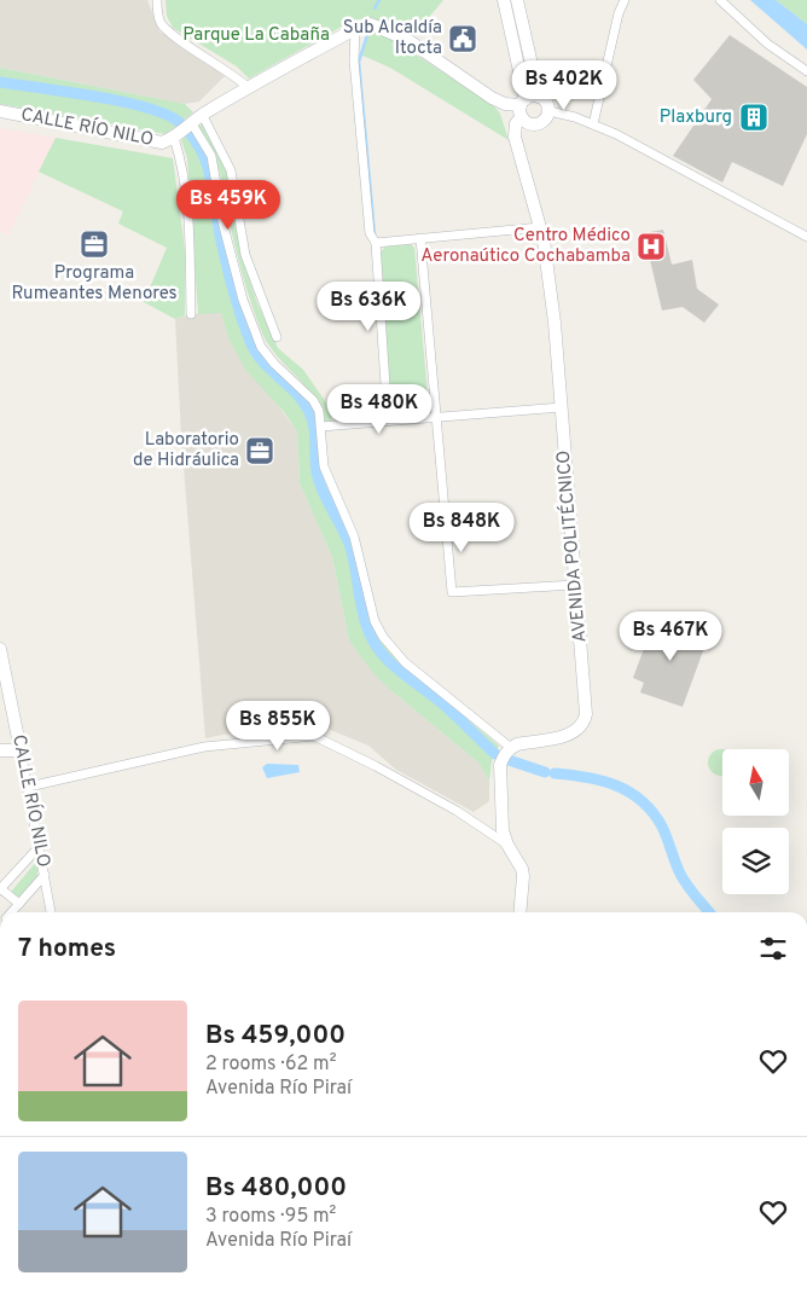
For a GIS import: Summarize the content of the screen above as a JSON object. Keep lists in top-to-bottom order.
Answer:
{
  "streets": {
    "main road": ["CALLE RÍO NILO", "AVENIDA POLITÉCNICO"]
  },
  "parks": ["Parque La Cabaña"],
  "places": {
    "public building": ["Sub Alcaldía Itocta"],
    "building": ["Plaxburg"],
    "office": ["Programa Rumeantes Menores", "Laboratorio de Hidráulica"],
    "hospital": ["Centro Médico Aeronaútico Cochabamba"]
  },
  "north": "top",
  "page": {
    "price": [
      "Bs 402K",
      "Bs 459K",
      "Bs 636K",
      "Bs 480K",
      "Bs 848K",
      "Bs 467K",
      "Bs 855K"
    ],
    "heading": "7 homes",
    "list": [
      {
        "name": "Bs 459,000",
        "note": "2 rooms · 62 m² · Avenida Río Piraí"
      },
      {
        "name": "Bs 480,000",
        "note": "3 rooms · 95 m² · Avenida Río Piraí"
      }
    ]
  }
}
